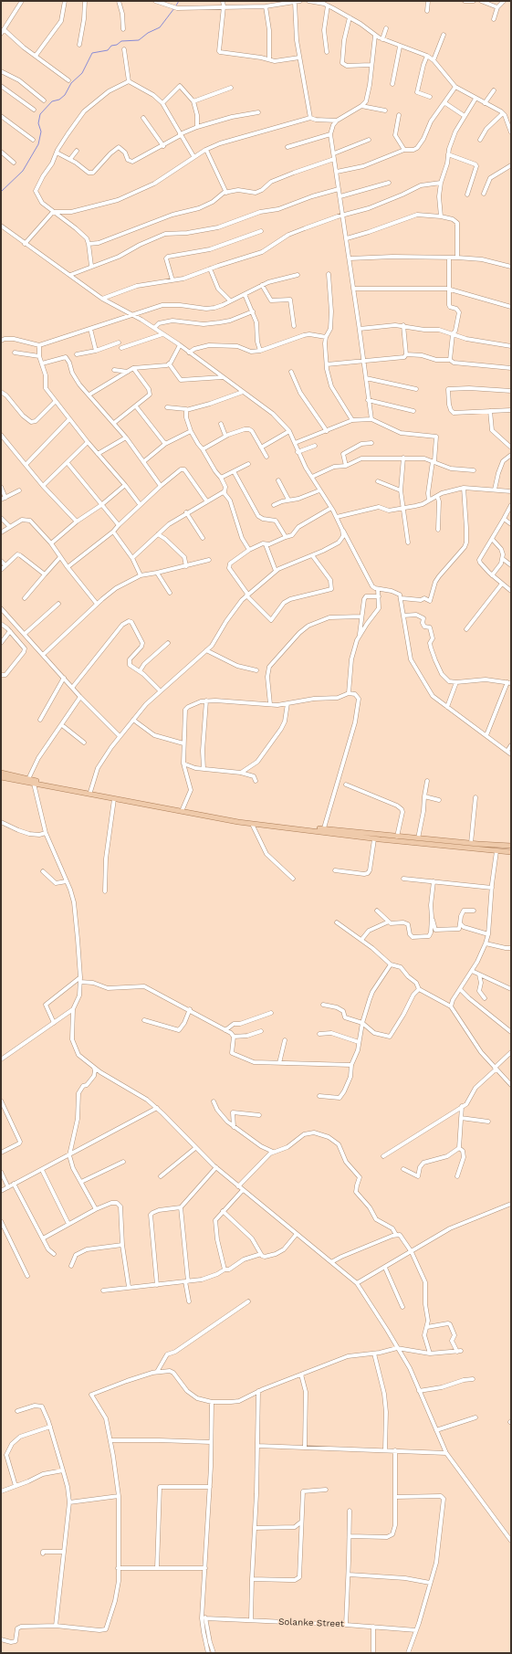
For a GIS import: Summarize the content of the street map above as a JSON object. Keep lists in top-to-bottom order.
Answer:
{
  "streets": {
    "street": ["Solanke Street"]
  }
}
